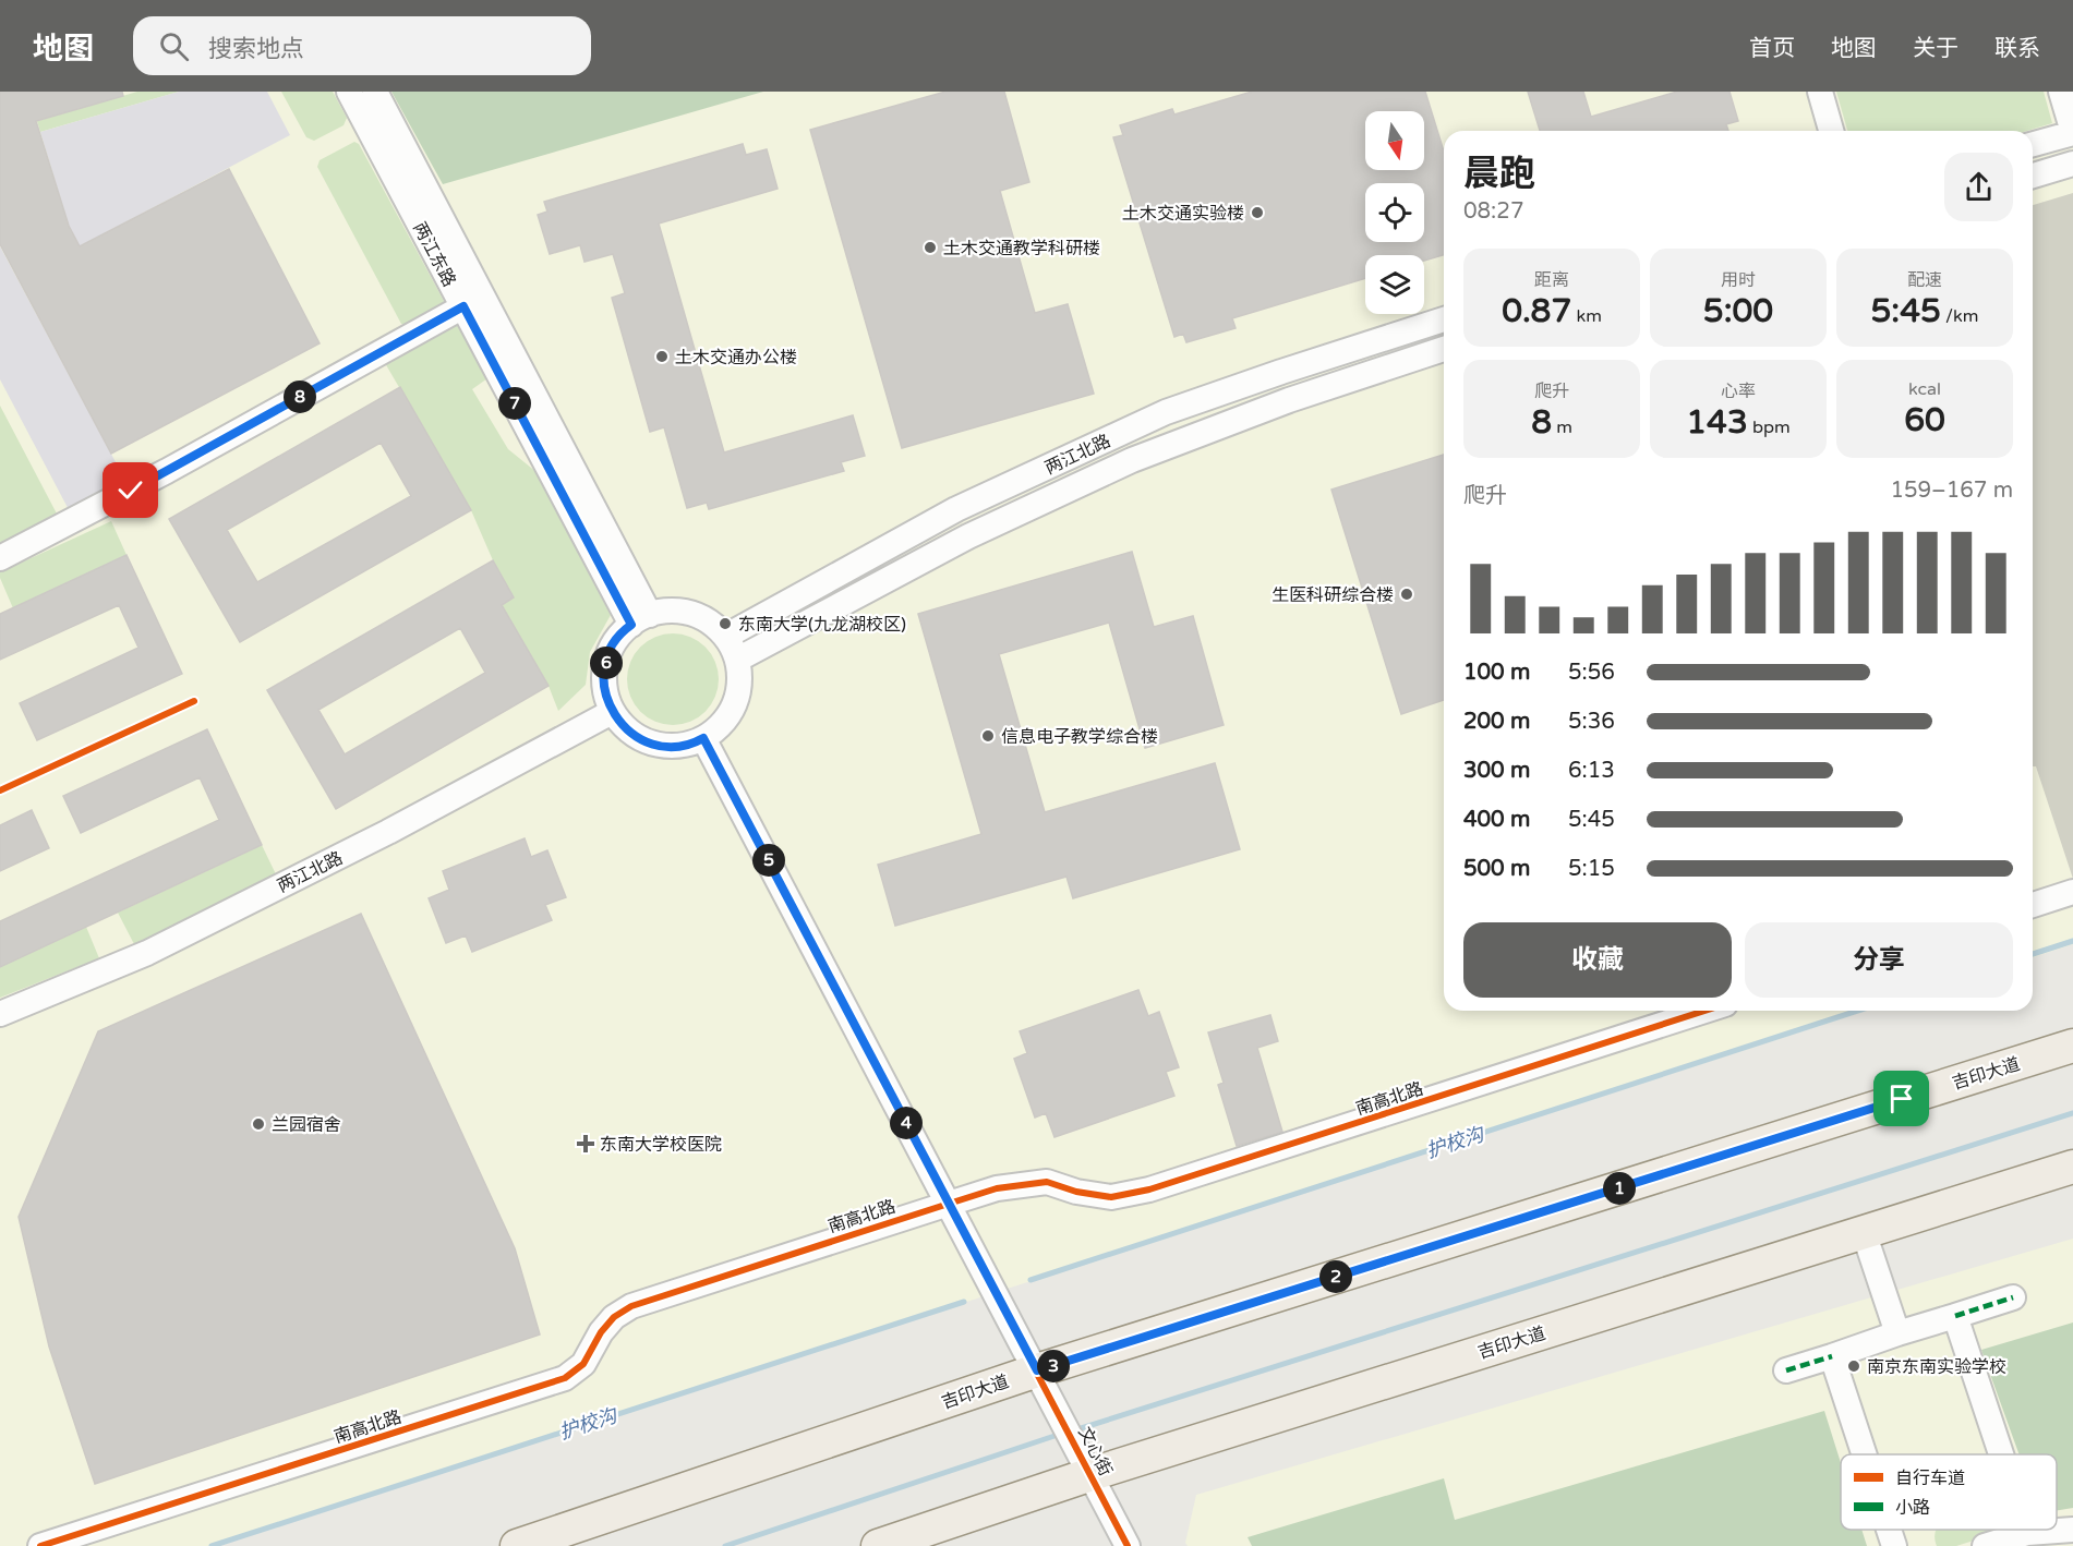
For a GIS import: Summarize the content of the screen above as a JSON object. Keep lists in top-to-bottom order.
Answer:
{
  "streets": {
    "main road": ["吉印大道"],
    "street": [
      "两江东路",
      "两江北路",
      "南高北路",
      "文心街"
    ]
  },
  "crossings": [
    ["两江东路", "两江北路"],
    ["吉印大道", "文心街"]
  ],
  "water": ["护校沟"],
  "places": {
    "other": [
      "土木交通实验楼",
      "土木交通教学科研楼",
      "土木交通办公楼",
      "生医科研综合楼",
      "东南大学(九龙湖校区)",
      "信息电子教学综合楼",
      "兰园宿舍",
      "南京东南实验学校"
    ],
    "health": ["东南大学校医院"]
  },
  "legend": ["自行车道", "小路"],
  "north": "bottom",
  "page": {
    "header": "地图",
    "search": "搜索地点",
    "nav": [
      "首页",
      "地图",
      "关于",
      "联系"
    ],
    "heading": ["晨跑", "08:27"],
    "stats": [
      ["距离", "0.87 km"],
      ["用时", "5:00"],
      ["配速", "5:45 /km"],
      ["爬升", "8 m"],
      ["心率", "143 bpm"],
      ["kcal", "60"]
    ],
    "pins": [
      "8",
      "7",
      "6",
      "5",
      "4",
      "1",
      "2",
      "3"
    ],
    "chart": ["爬升", "159–167 m"],
    "list": [
      {
        "name": "100 m",
        "note": "5:56"
      },
      {
        "name": "200 m",
        "note": "5:36"
      },
      {
        "name": "300 m",
        "note": "6:13"
      },
      {
        "name": "400 m",
        "note": "5:45"
      },
      {
        "name": "500 m",
        "note": "5:15"
      }
    ],
    "buttons": ["收藏", "分享"]
  }
}
